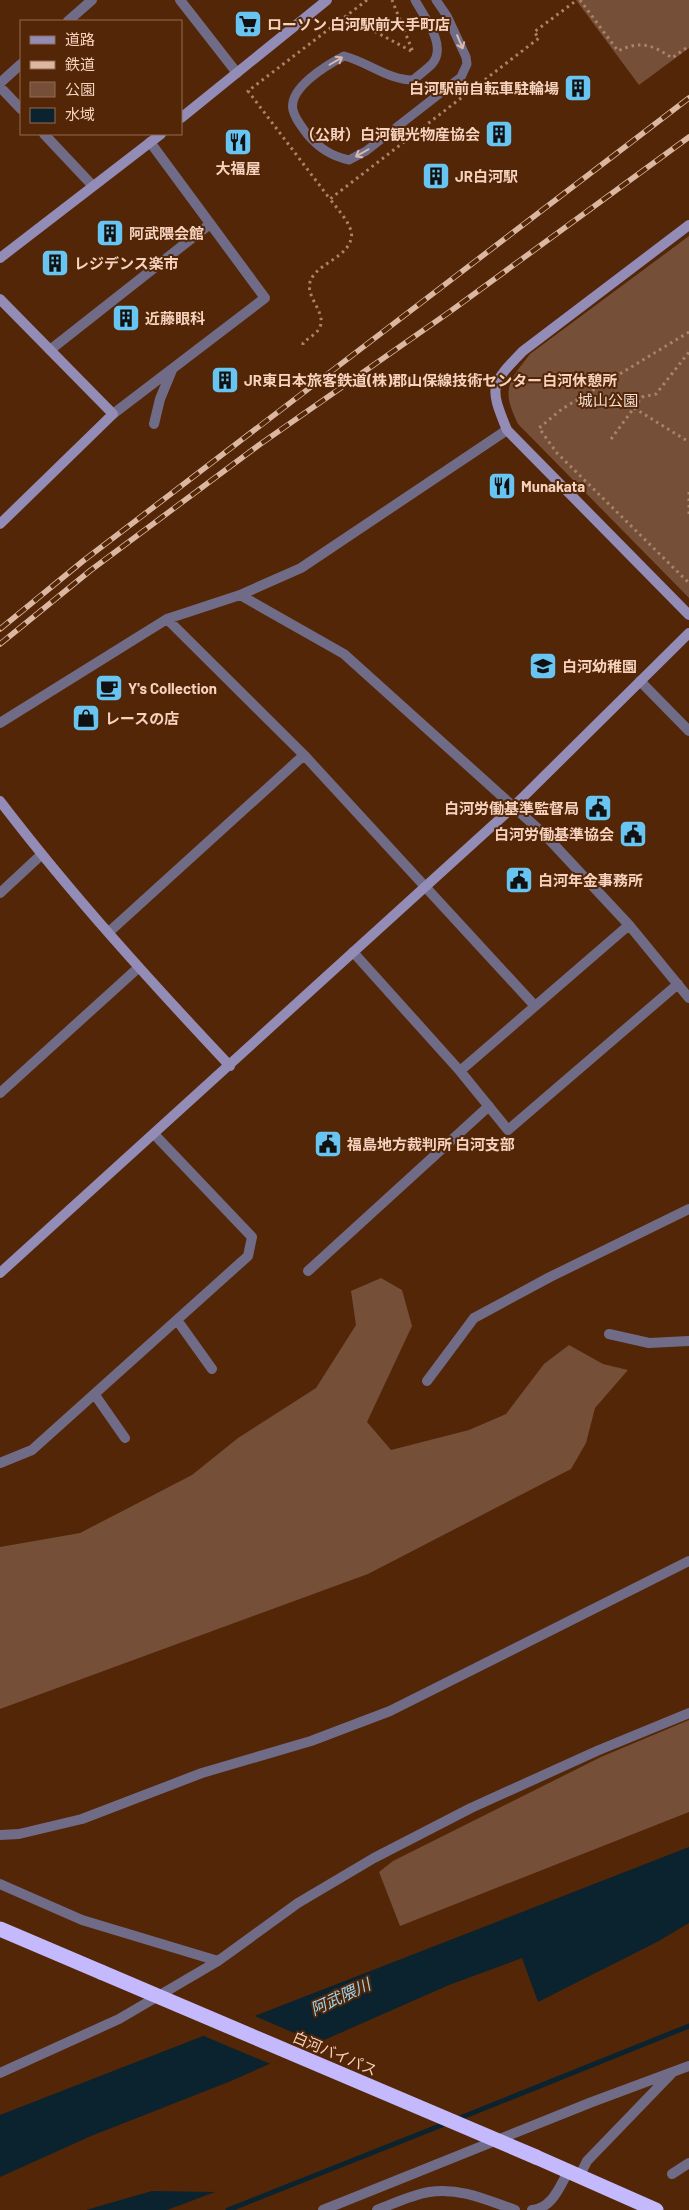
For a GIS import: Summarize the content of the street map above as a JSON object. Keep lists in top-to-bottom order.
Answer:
{
  "streets": {
    "highway": ["白河バイパス"]
  },
  "water": ["阿武隈川"],
  "parks": ["城山公園"],
  "places": {
    "supermarket": ["ローソン 白河駅前大手町店"],
    "building": [
      "白河駅前自転車駐輪場",
      "（公財）白河観光物産協会",
      "JR白河駅",
      "阿武隈会館",
      "レジデンス楽市",
      "近藤眼科",
      "JR東日本旅客鉄道(株)郡山保線技術センター白河休憩所"
    ],
    "restaurant": ["大福屋", "Munakata"],
    "school or university": ["白河幼稚園"],
    "cafe": ["Y's Collection"],
    "shop": ["レースの店"],
    "public building": [
      "白河労働基準監督局",
      "白河労働基準協会",
      "白河年金事務所",
      "福島地方裁判所 白河支部"
    ]
  },
  "legend": [
    "道路",
    "鉄道",
    "公園",
    "水域"
  ]
}
